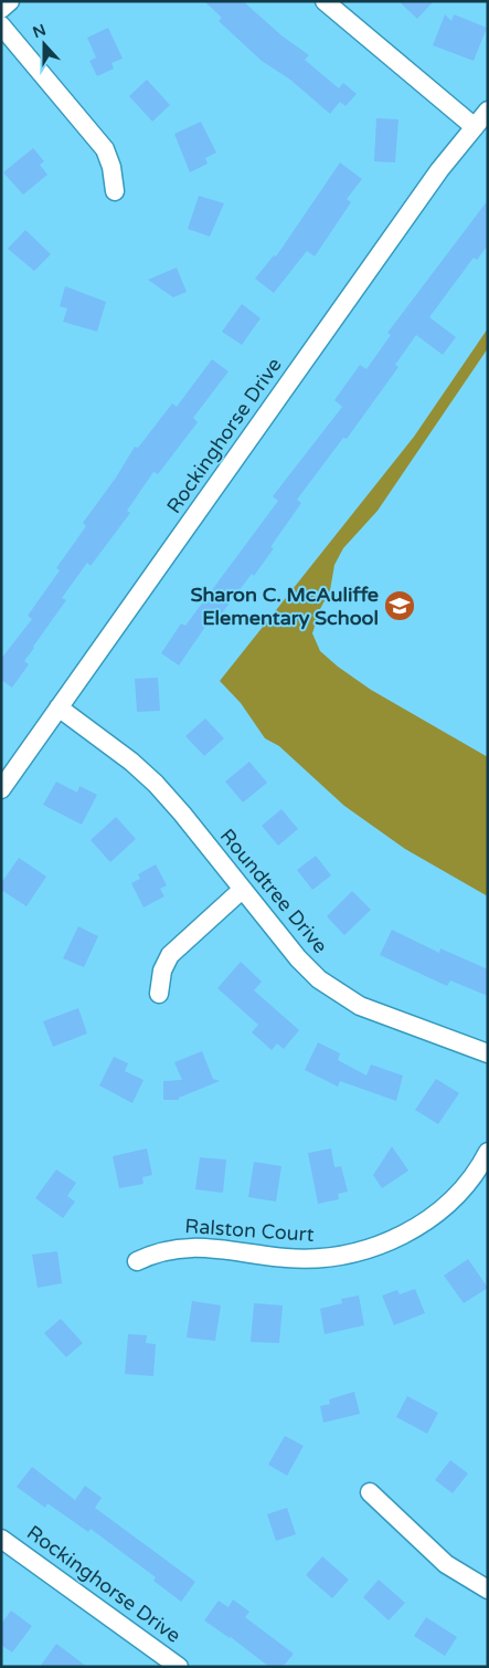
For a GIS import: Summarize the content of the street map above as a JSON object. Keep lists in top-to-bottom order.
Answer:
{
  "streets": {
    "street": ["Rockinghorse Drive", "Roundtree Drive", "Ralston Court"]
  },
  "crossings": [
    ["Rockinghorse Drive", "Roundtree Drive"]
  ],
  "places": {
    "school or university": ["Sharon C. McAuliffe Elementary School"]
  },
  "north": "top"
}
